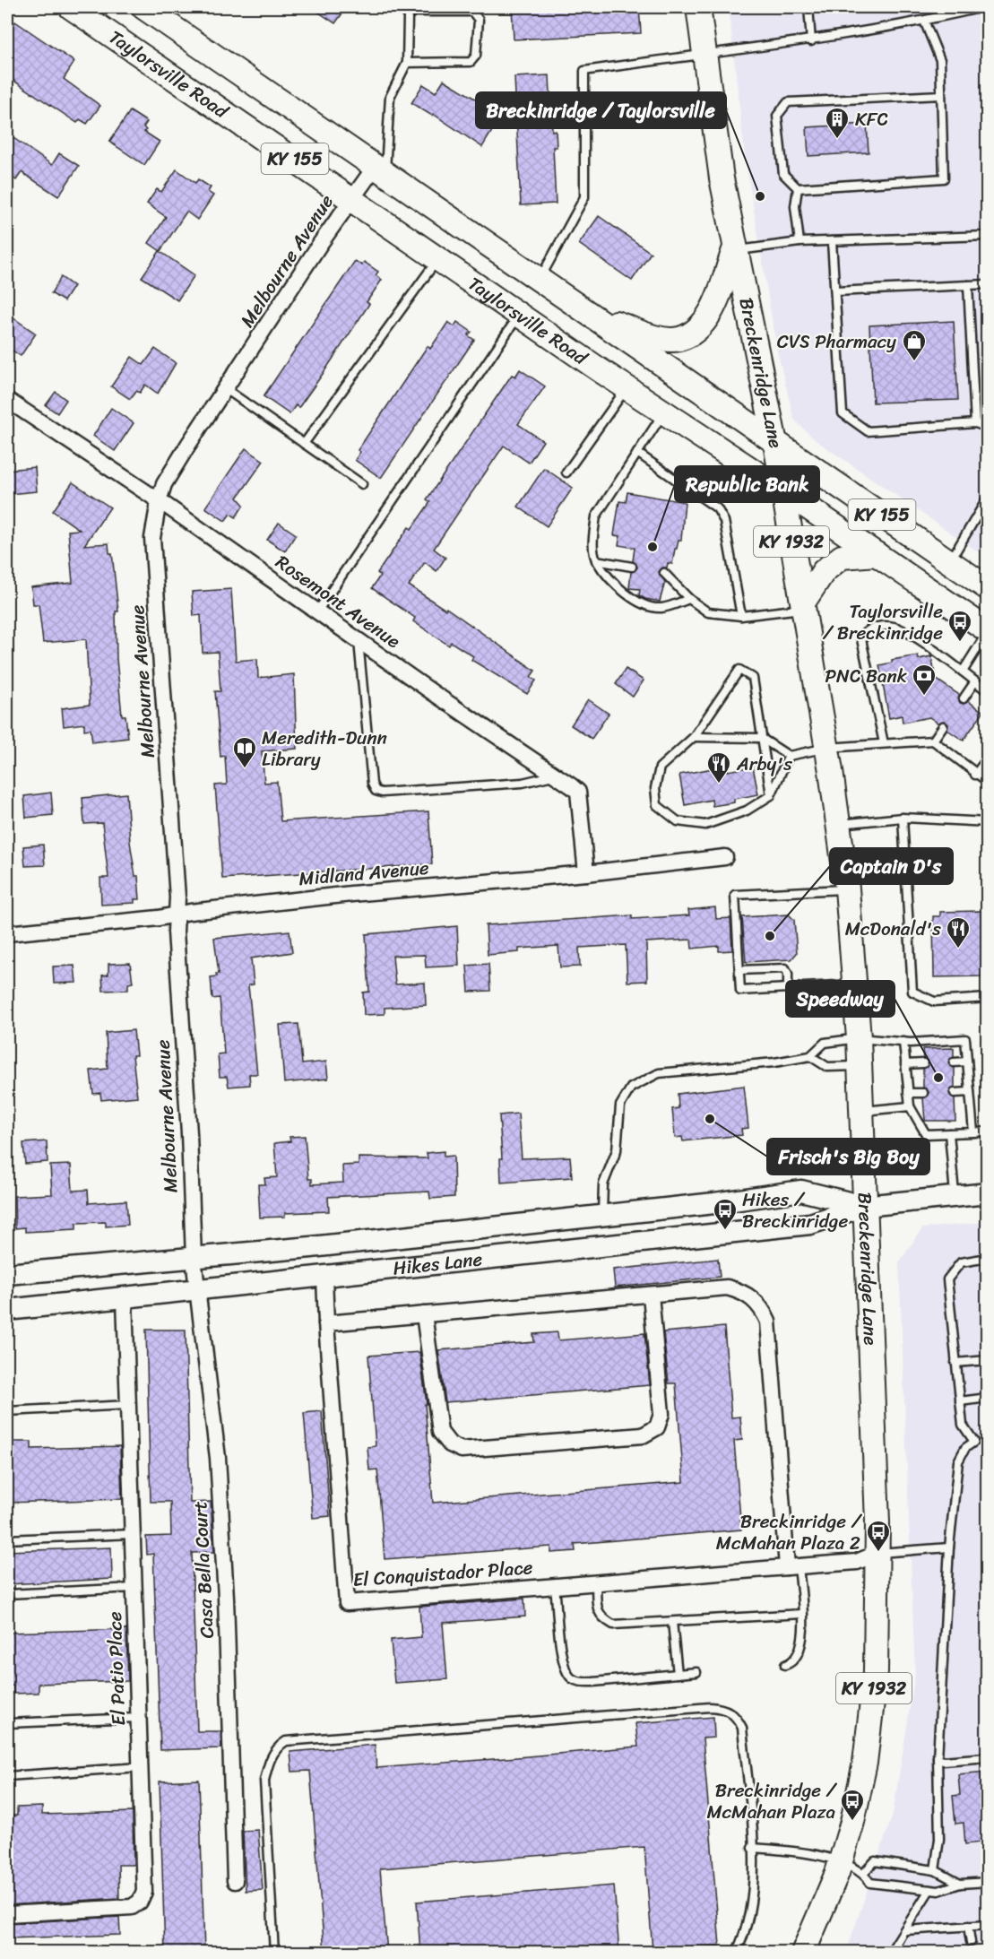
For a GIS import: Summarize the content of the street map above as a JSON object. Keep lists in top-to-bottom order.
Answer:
{
  "streets": {
    "main road": [
      "Taylorsville Road",
      "KY 155",
      "Breckenridge Lane",
      "KY 1932",
      "Hikes Lane"
    ],
    "street": [
      "Melbourne Avenue",
      "Rosemont Avenue",
      "Midland Avenue",
      "Casa Bella Court",
      "El Conquistador Place",
      "El Patio Place"
    ]
  },
  "crossings": [
    ["Taylorsville Road", "Melbourne Avenue"],
    ["Taylorsville Road", "Breckenridge Lane"],
    ["KY 155", "Melbourne Avenue"],
    ["KY 155", "Breckenridge Lane"],
    ["Melbourne Avenue", "Rosemont Avenue"],
    ["Melbourne Avenue", "Midland Avenue"],
    ["Melbourne Avenue", "Hikes Lane"],
    ["Melbourne Avenue", "Casa Bella Court"],
    ["Breckenridge Lane", "Hikes Lane"],
    ["Breckenridge Lane", "El Conquistador Place"],
    ["Rosemont Avenue", "Midland Avenue"],
    ["Hikes Lane", "Casa Bella Court"],
    ["Hikes Lane", "El Conquistador Place"],
    ["Hikes Lane", "El Patio Place"]
  ],
  "places": {
    "building": ["KFC"],
    "other": [
      "Breckinridge / Taylorsville",
      "Republic Bank",
      "Captain D's",
      "Speedway",
      "Frisch's Big Boy"
    ],
    "shop": ["CVS Pharmacy"],
    "bus stop": [
      "Taylorsville / Breckinridge",
      "Hikes / Breckinridge",
      "Breckinridge / McMahan Plaza 2",
      "Breckinridge / McMahan Plaza"
    ],
    "bank": ["PNC Bank"],
    "library": ["Meredith-Dunn Library"],
    "restaurant": ["Arby's", "McDonald's"]
  }
}
